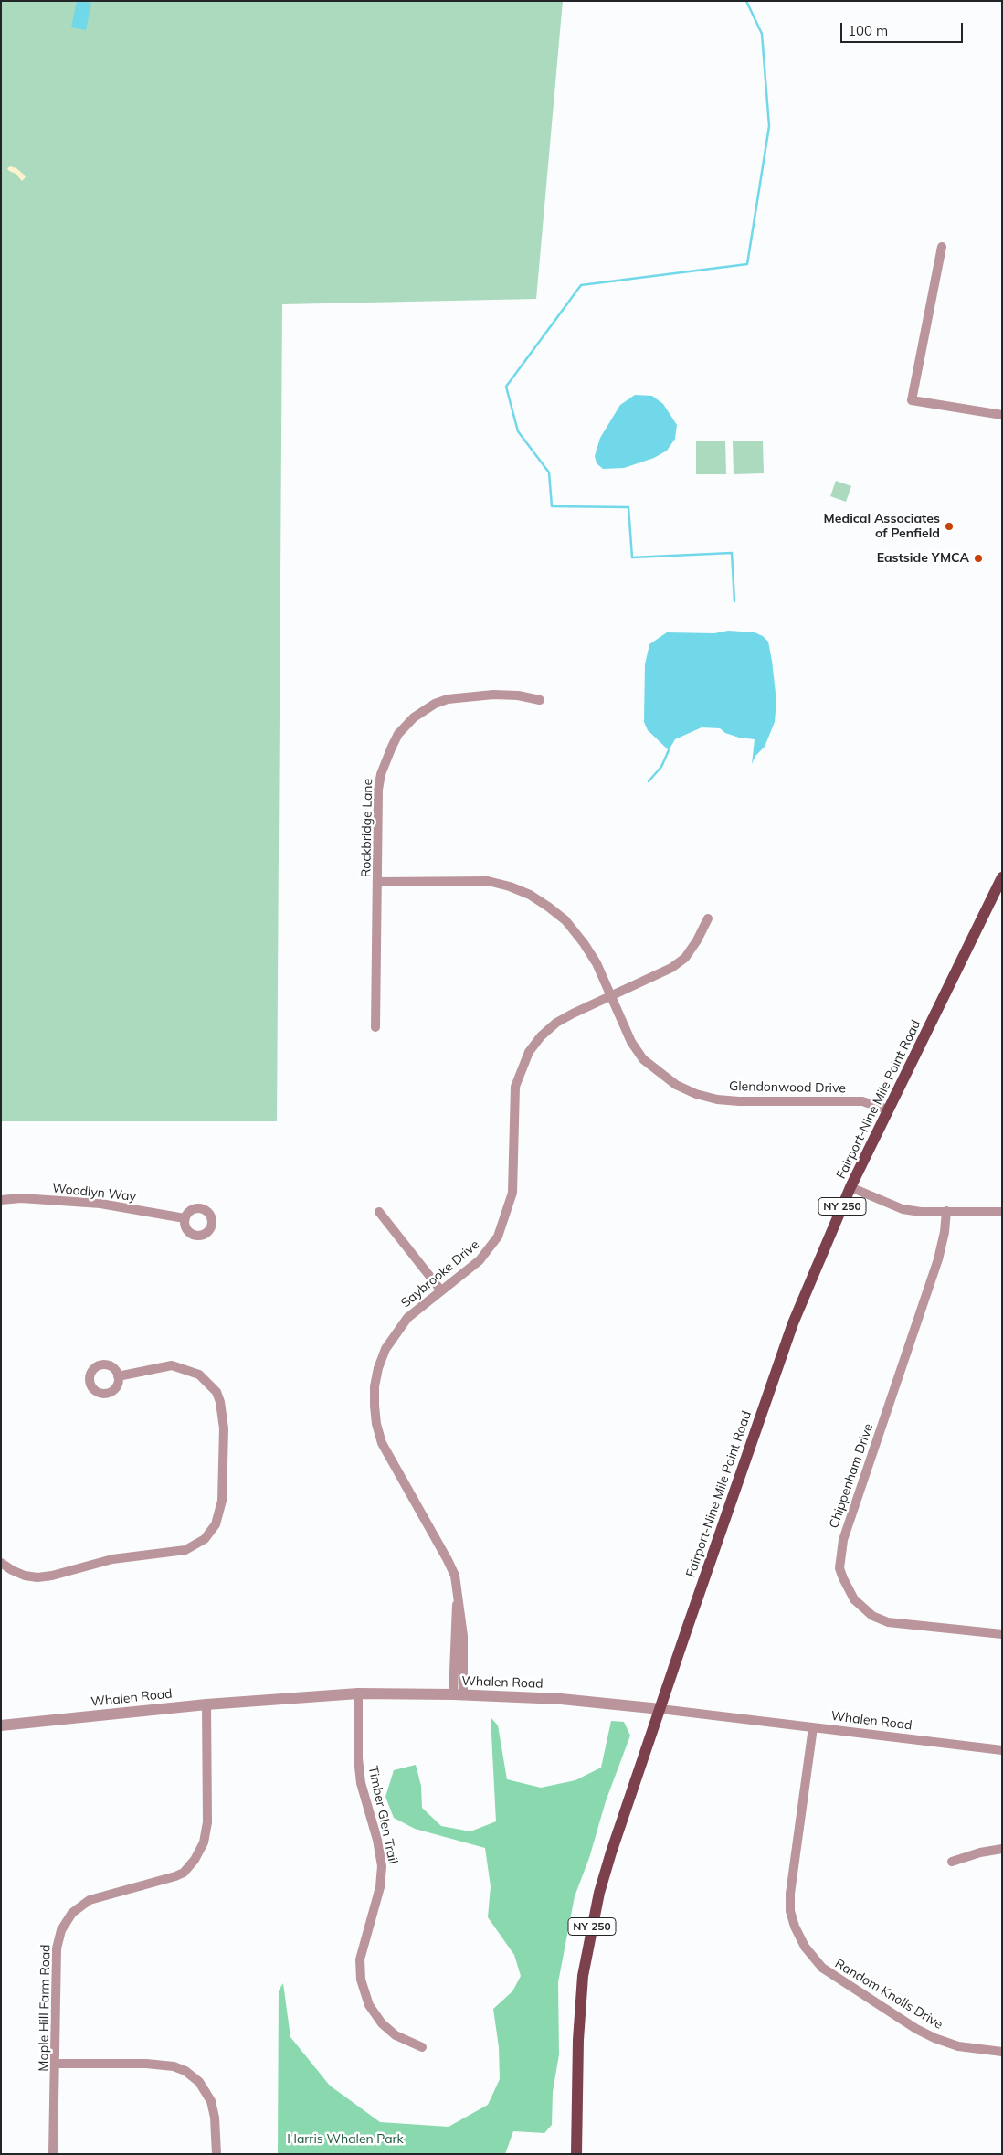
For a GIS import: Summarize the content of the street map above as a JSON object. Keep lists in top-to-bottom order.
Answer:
{
  "streets": {
    "main road": ["Fairport-Nine Mile Point Road", "NY 250"],
    "street": [
      "Rockbridge Lane",
      "Glendonwood Drive",
      "Woodlyn Way",
      "Saybrooke Drive",
      "Chippenham Drive",
      "Whalen Road",
      "Timber Glen Trail",
      "Random Knolls Drive",
      "Maple Hill Farm Road"
    ]
  },
  "crossings": [
    ["Rockbridge Lane", "Glendonwood Drive"],
    ["Glendonwood Drive", "Fairport-Nine Mile Point Road"],
    ["Glendonwood Drive", "Saybrooke Drive"],
    ["Fairport-Nine Mile Point Road", "Whalen Road"],
    ["Saybrooke Drive", "Whalen Road"],
    ["Whalen Road", "Timber Glen Trail"],
    ["Whalen Road", "Random Knolls Drive"],
    ["Whalen Road", "Maple Hill Farm Road"]
  ],
  "parks": ["Harris Whalen Park"],
  "places": ["Medical Associates of Penfield", "Eastside YMCA"],
  "scale_bar": "100 m"
}
